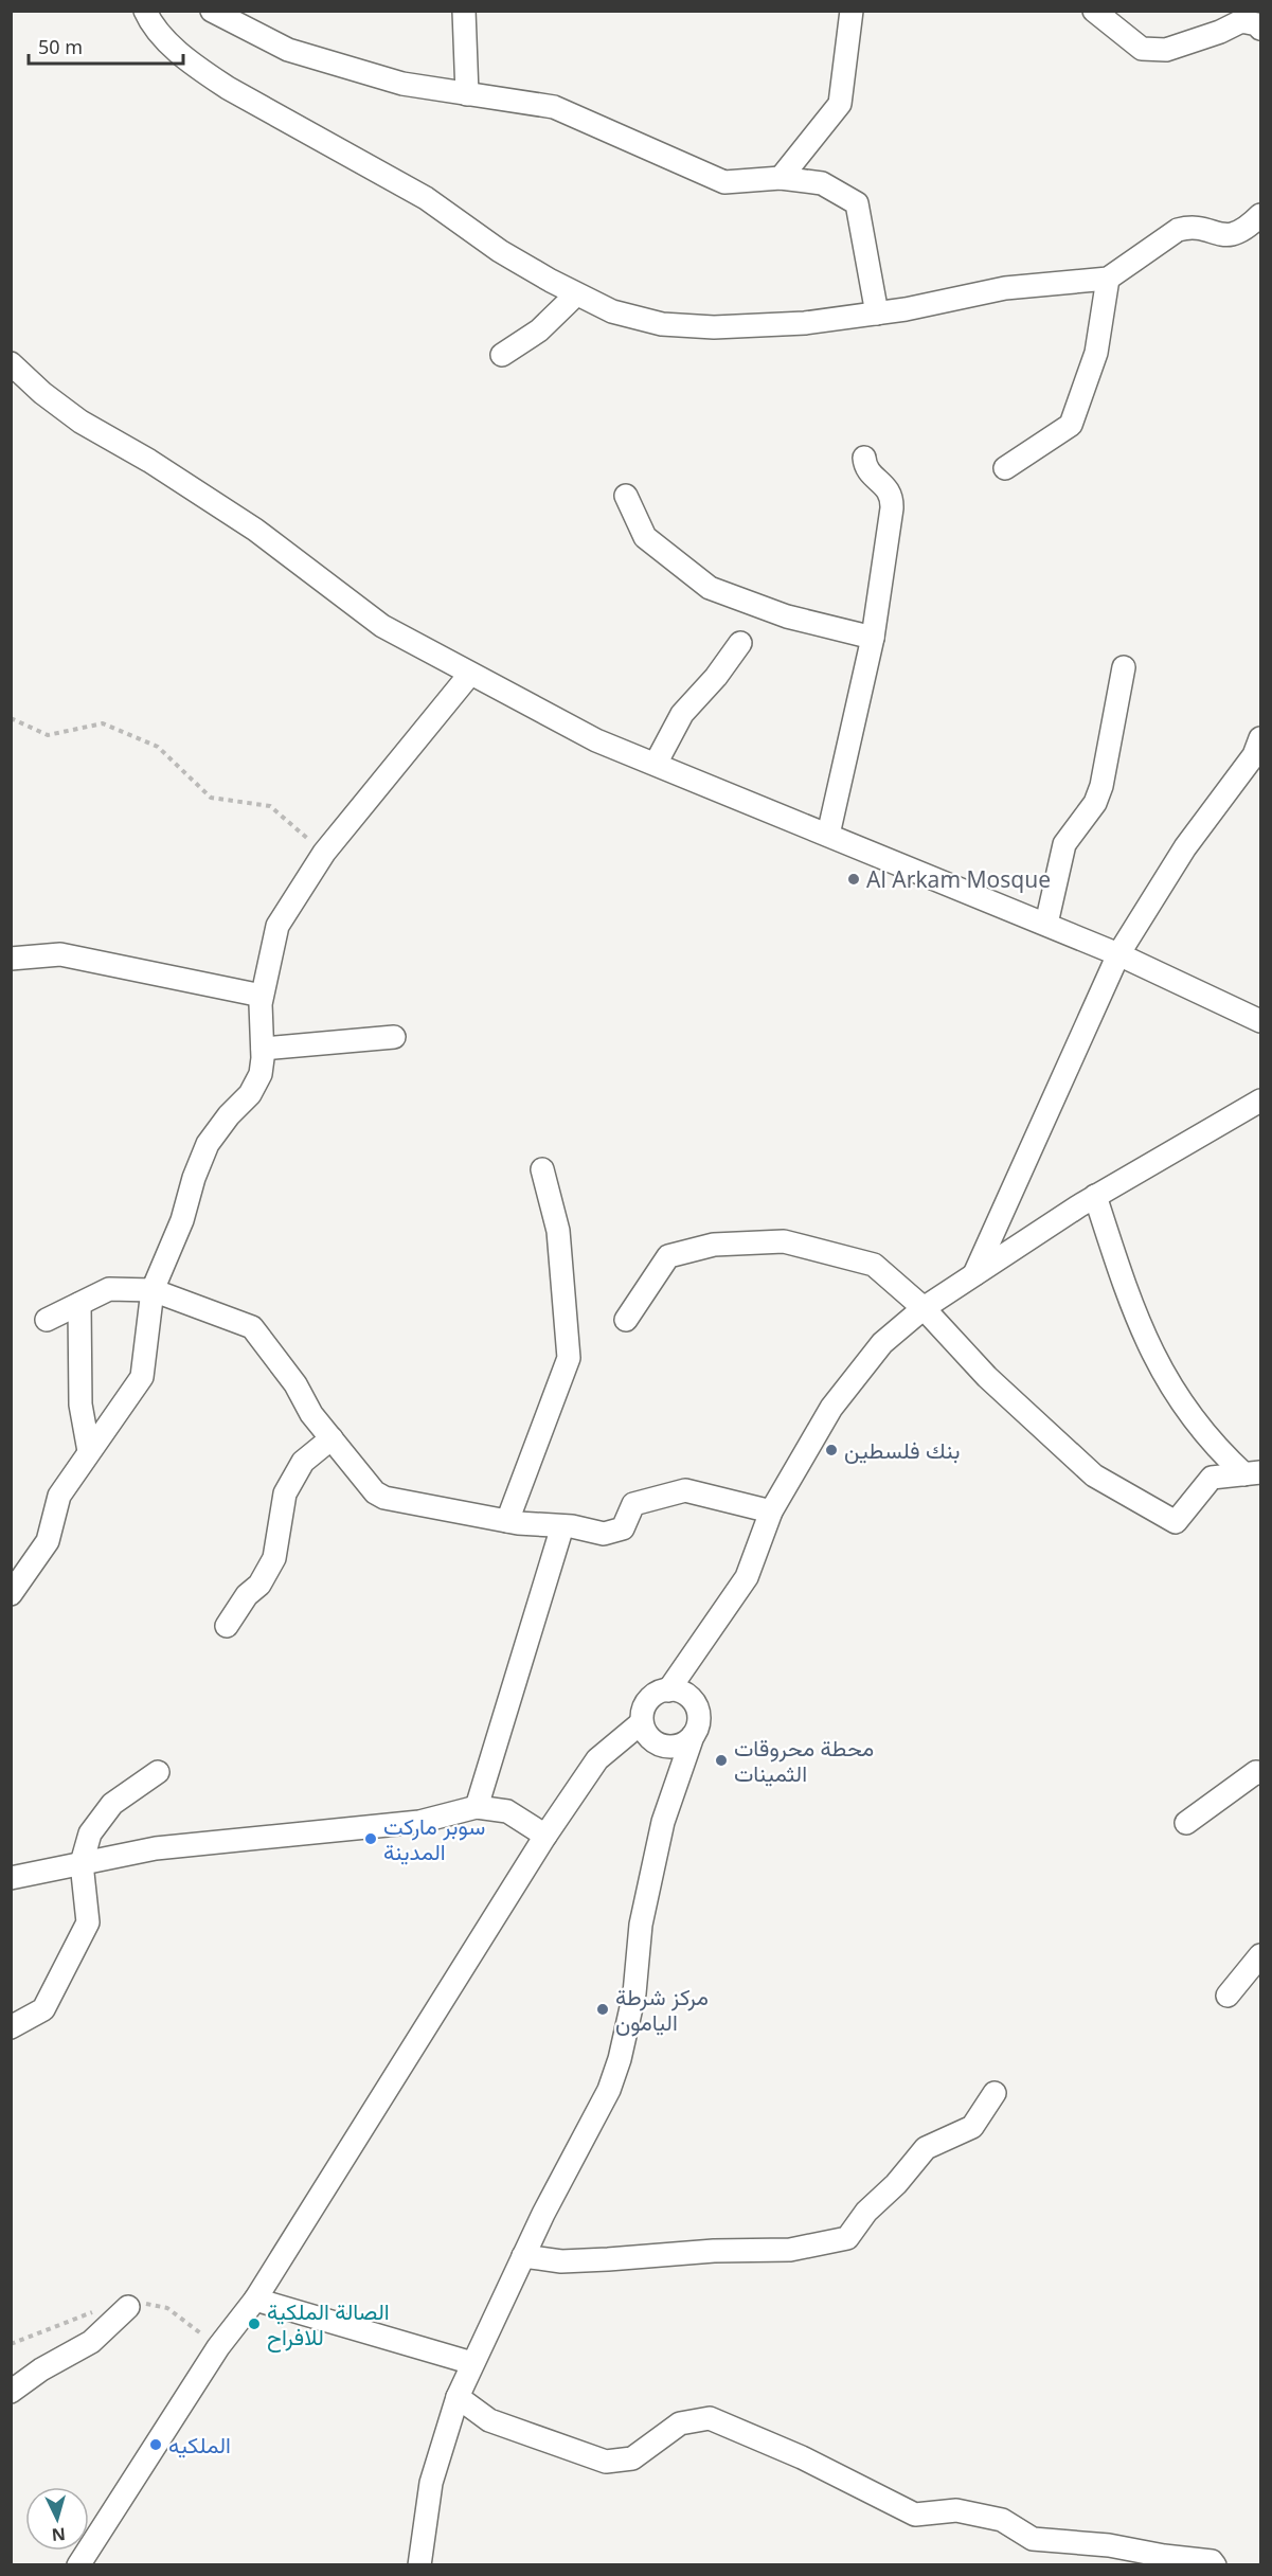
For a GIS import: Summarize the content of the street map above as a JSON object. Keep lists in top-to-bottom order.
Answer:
{
  "places": [
    "Al Arkam Mosque",
    "بنك فلسطين",
    "محطة محروقات الثمينات",
    "سوبر ماركت المدينة",
    "مركز شرطة اليامون",
    "الصالة الملكية للافراح",
    "الملكيه"
  ],
  "scale_bar": "50 m",
  "north": "bottom"
}
